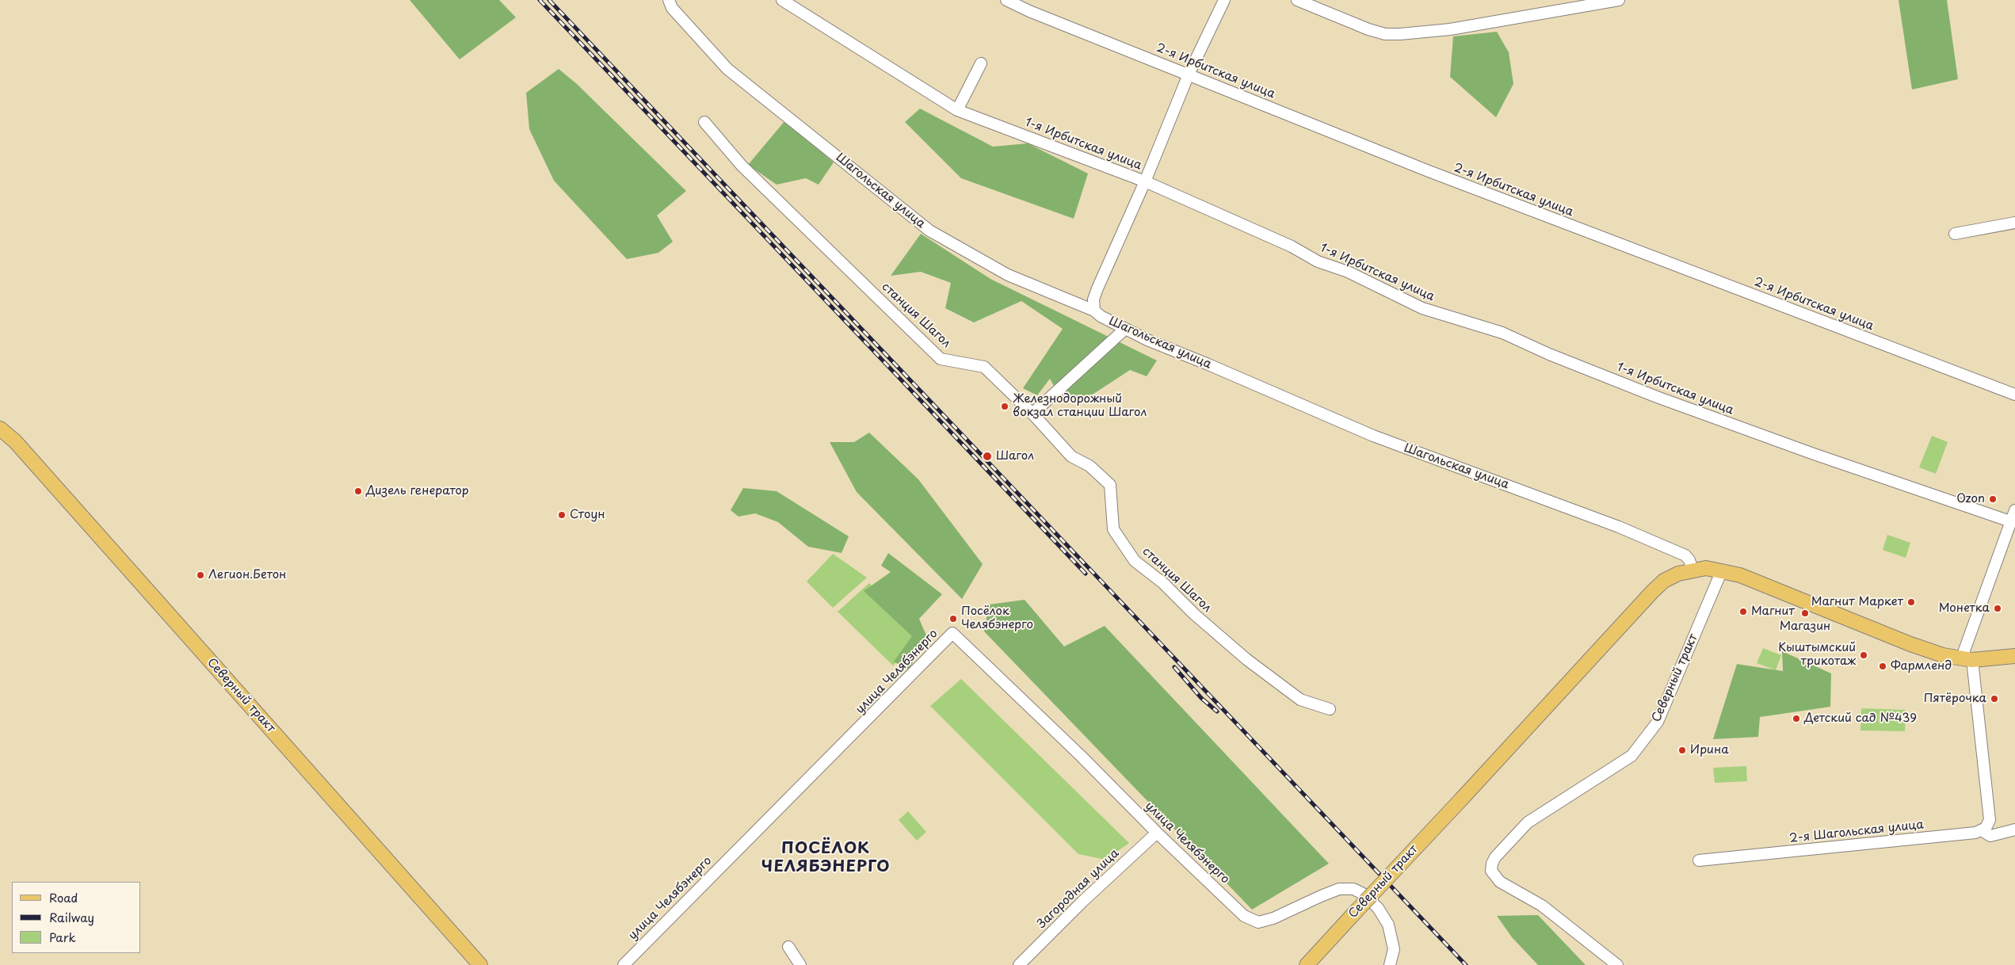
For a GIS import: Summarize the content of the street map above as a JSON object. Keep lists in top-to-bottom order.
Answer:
{
  "streets": {
    "main road": ["Северный тракт"],
    "street": [
      "2-я Ирбитская улица",
      "1-я Ирбитская улица",
      "Шагольская улица",
      "станция Шагол",
      "улица Челябэнерго",
      "2-я Шагольская улица",
      "Загородная улица"
    ]
  },
  "crossings": [
    ["Шагольская улица", "Северный тракт"],
    ["улица Челябэнерго", "Загородная улица"]
  ],
  "districts": ["ПОСЁЛОК ЧЕЛЯБЭНЕРГО"],
  "places": [
    "Железнодорожный вокзал станции Шагол",
    "Шагол",
    "Дизель генератор",
    "Ozon",
    "Стоун",
    "Легион.Бетон",
    "Магнит Маркет",
    "Монетка",
    "Магнит",
    "Магазин",
    "Посёлок Челябэнерго",
    "Кыштымский трикотаж",
    "Фармленд",
    "Пятёрочка",
    "Детский сад №439",
    "Ирина"
  ],
  "legend": ["Road", "Railway", "Park"]
}
